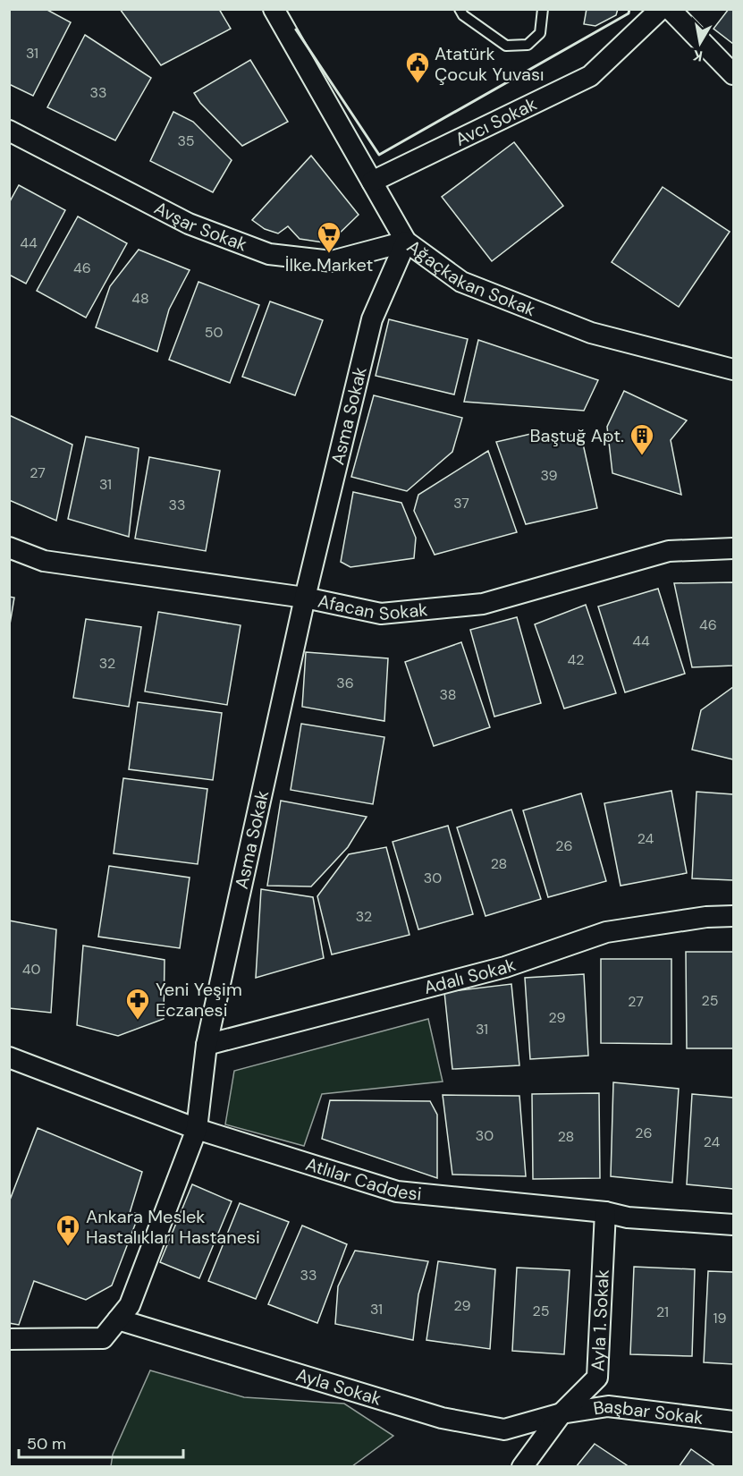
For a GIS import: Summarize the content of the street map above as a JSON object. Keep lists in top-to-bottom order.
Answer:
{
  "streets": {
    "street": [
      "Avcı Sokak",
      "Avşar Sokak",
      "Ağaçkakan Sokak",
      "Asma Sokak",
      "Afacan Sokak",
      "Adalı Sokak",
      "Atlılar Caddesi",
      "Ayla 1. Sokak",
      "Ayla Sokak",
      "Başbar Sokak"
    ]
  },
  "crossings": [
    ["Avcı Sokak", "Ağaçkakan Sokak"],
    ["Avşar Sokak", "Ağaçkakan Sokak"],
    ["Avşar Sokak", "Asma Sokak"],
    ["Ağaçkakan Sokak", "Asma Sokak"],
    ["Asma Sokak", "Afacan Sokak"],
    ["Asma Sokak", "Adalı Sokak"],
    ["Asma Sokak", "Atlılar Caddesi"],
    ["Asma Sokak", "Ayla Sokak"],
    ["Atlılar Caddesi", "Ayla 1. Sokak"],
    ["Ayla 1. Sokak", "Ayla Sokak"],
    ["Ayla 1. Sokak", "Başbar Sokak"],
    ["Ayla Sokak", "Başbar Sokak"]
  ],
  "places": {
    "public building": ["Atatürk Çocuk Yuvası"],
    "supermarket": ["İlke Market"],
    "building": ["Baştuğ Apt."],
    "pharmacy": ["Yeni Yeşim Eczanesi"],
    "hospital": ["Ankara Meslek Hastalıkları Hastanesi"]
  },
  "house_numbers": [
    "31",
    "33",
    "35",
    "44",
    "46",
    "48",
    "50",
    "27",
    "39",
    "31",
    "37",
    "33",
    "46",
    "44",
    "42",
    "32",
    "36",
    "38",
    "24",
    "26",
    "28",
    "30",
    "32",
    "40",
    "25",
    "27",
    "29",
    "31",
    "26",
    "30",
    "28",
    "24",
    "33",
    "29",
    "31",
    "25",
    "21",
    "19"
  ],
  "scale_bar": "50 m",
  "north": "bottom"
}
